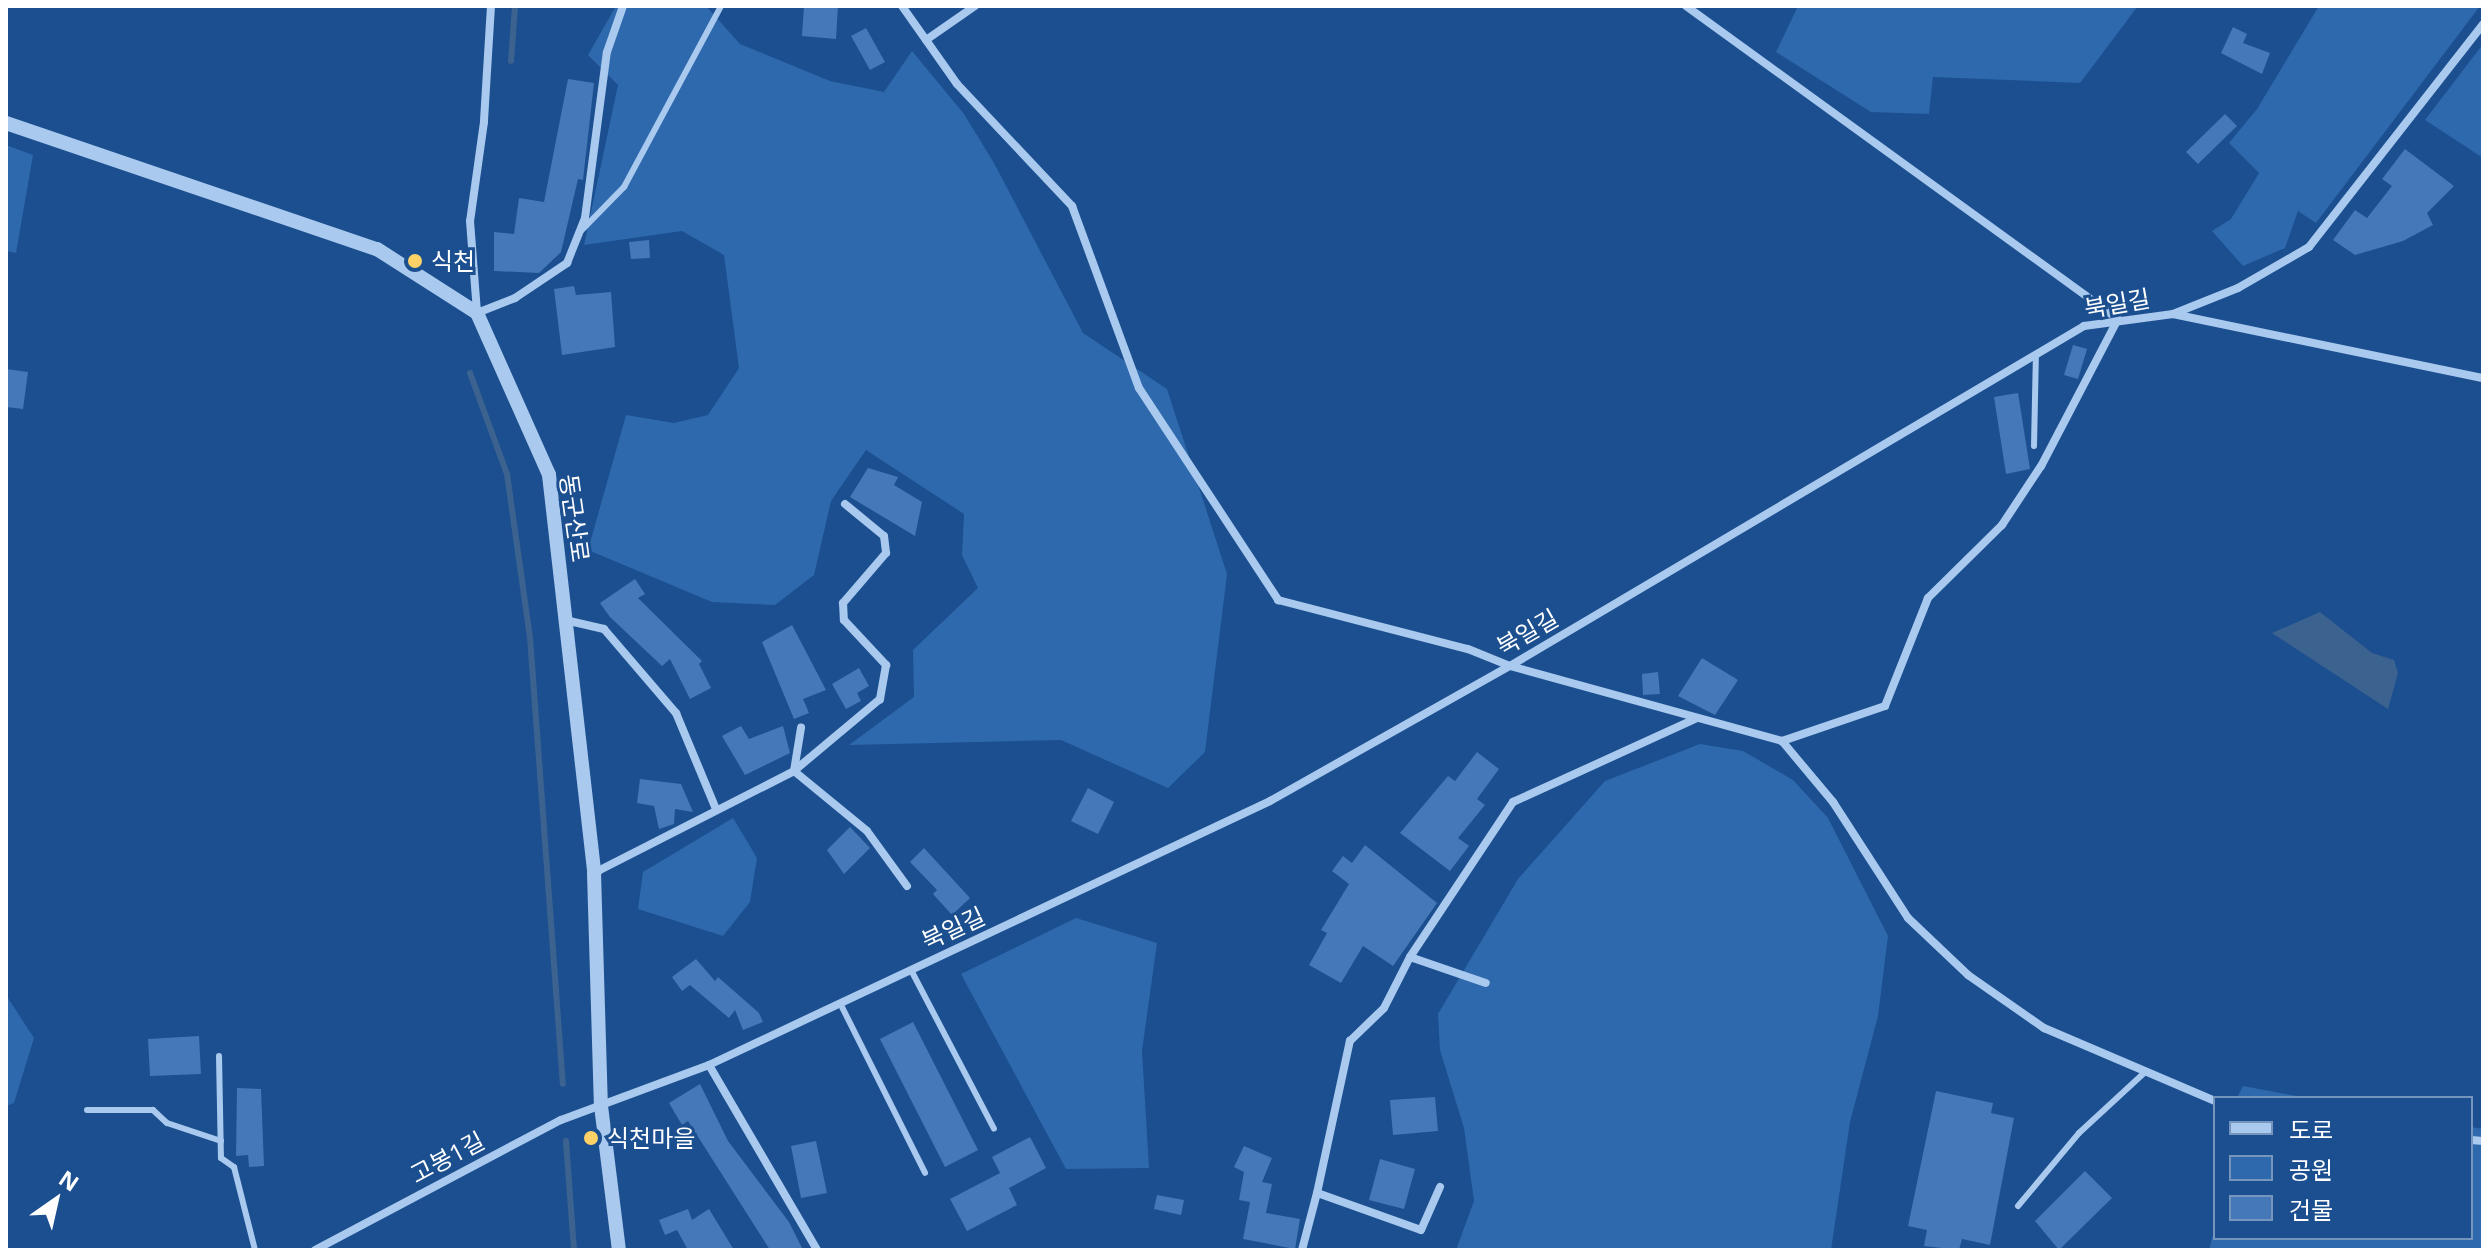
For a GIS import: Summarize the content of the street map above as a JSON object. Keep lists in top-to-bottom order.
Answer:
{
  "streets": {
    "street": ["북일길", "동군산로", "고봉1길"]
  },
  "crossings": [
    ["북일길", "동군산로"],
    ["북일길", "고봉1길"],
    ["동군산로", "고봉1길"]
  ],
  "places": ["식천", "식천마을"],
  "legend": ["도로", "공원", "건물"],
  "north": "top right"
}
